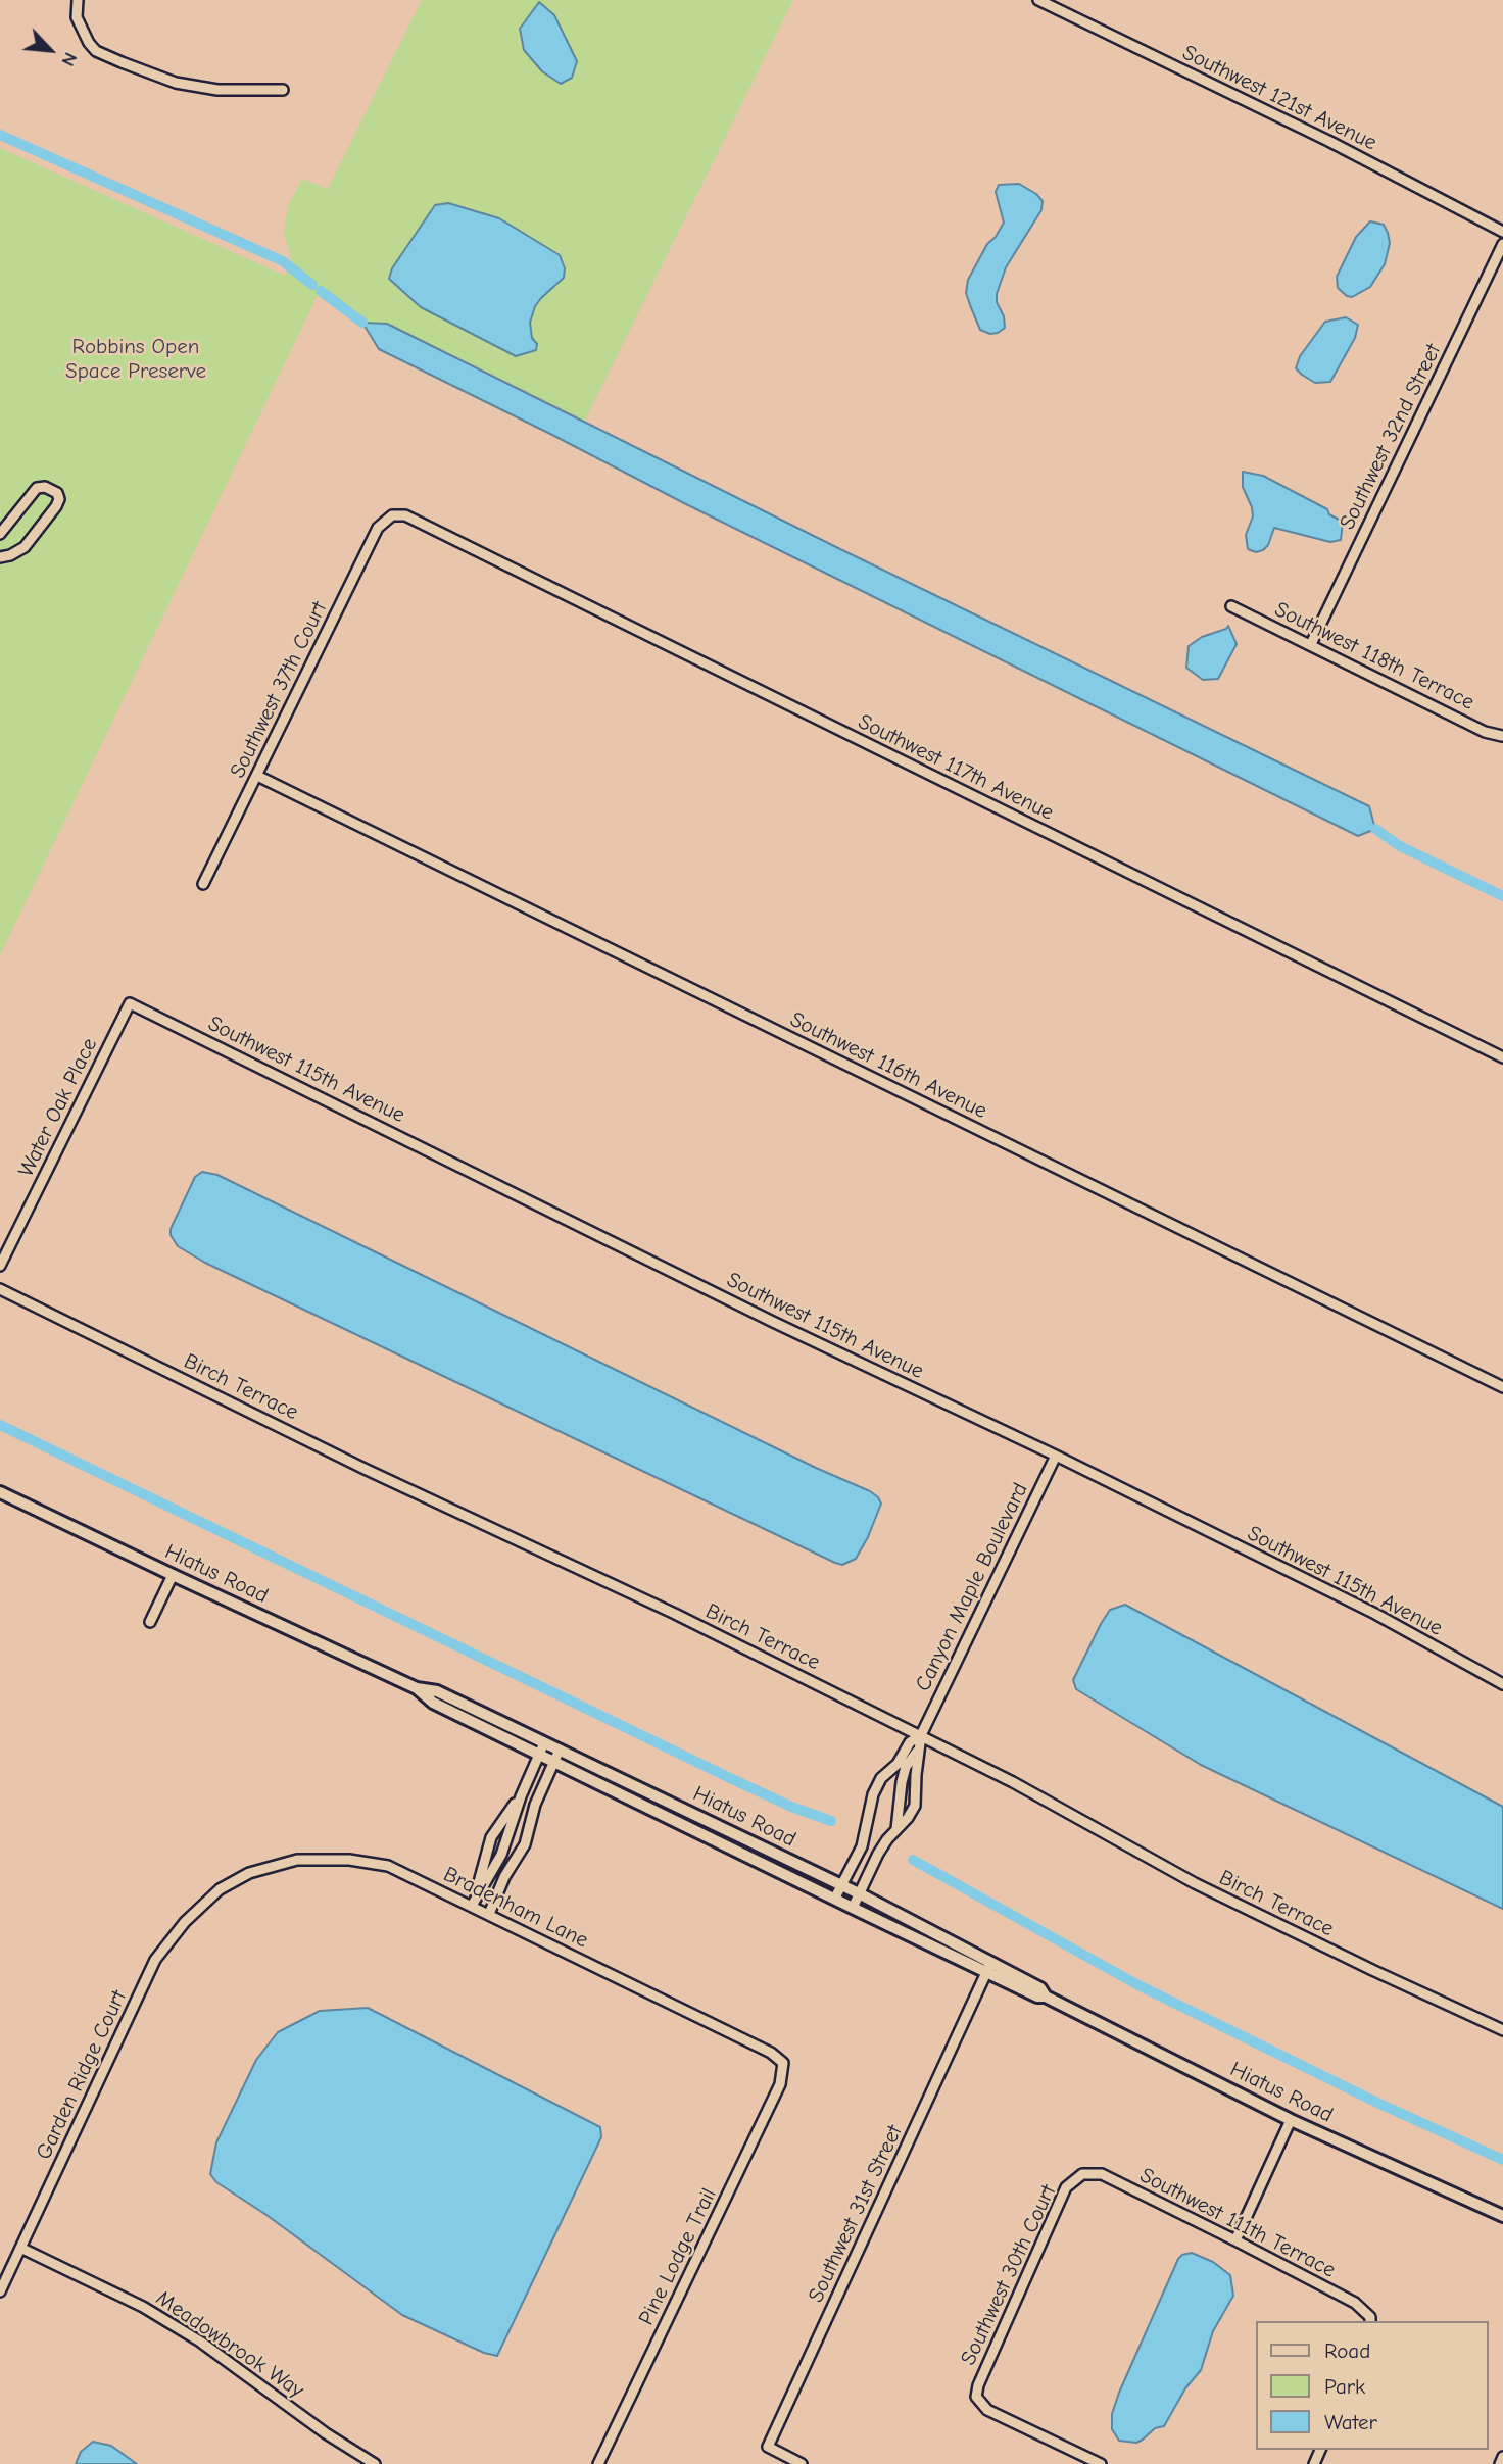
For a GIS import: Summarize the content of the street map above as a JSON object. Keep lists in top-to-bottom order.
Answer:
{
  "streets": {
    "street": [
      "Southwest 121st Avenue",
      "Southwest 32nd Street",
      "Southwest 118th Terrace",
      "Southwest 37th Court",
      "Southwest 117th Avenue",
      "Southwest 116th Avenue",
      "Southwest 115th Avenue",
      "Water Oak Place",
      "Birch Terrace",
      "Hiatus Road",
      "Canyon Maple Boulevard",
      "Bradenham Lane",
      "Garden Ridge Court",
      "Southwest 31st Street",
      "Southwest 111th Terrace",
      "Pine Lodge Trail",
      "Southwest 30th Court",
      "Meadowbrook Way"
    ]
  },
  "crossings": [
    ["Southwest 32nd Street", "Southwest 118th Terrace"],
    ["Southwest 37th Court", "Southwest 117th Avenue"],
    ["Southwest 37th Court", "Southwest 116th Avenue"],
    ["Southwest 115th Avenue", "Water Oak Place"],
    ["Southwest 115th Avenue", "Canyon Maple Boulevard"],
    ["Birch Terrace", "Canyon Maple Boulevard"],
    ["Hiatus Road", "Canyon Maple Boulevard"],
    ["Hiatus Road", "Southwest 31st Street"],
    ["Bradenham Lane", "Garden Ridge Court"],
    ["Bradenham Lane", "Pine Lodge Trail"],
    ["Garden Ridge Court", "Meadowbrook Way"],
    ["Southwest 111th Terrace", "Southwest 30th Court"]
  ],
  "parks": ["Robbins Open Space Preserve"],
  "legend": ["Road", "Park", "Water"],
  "north": "bottom right"
}
